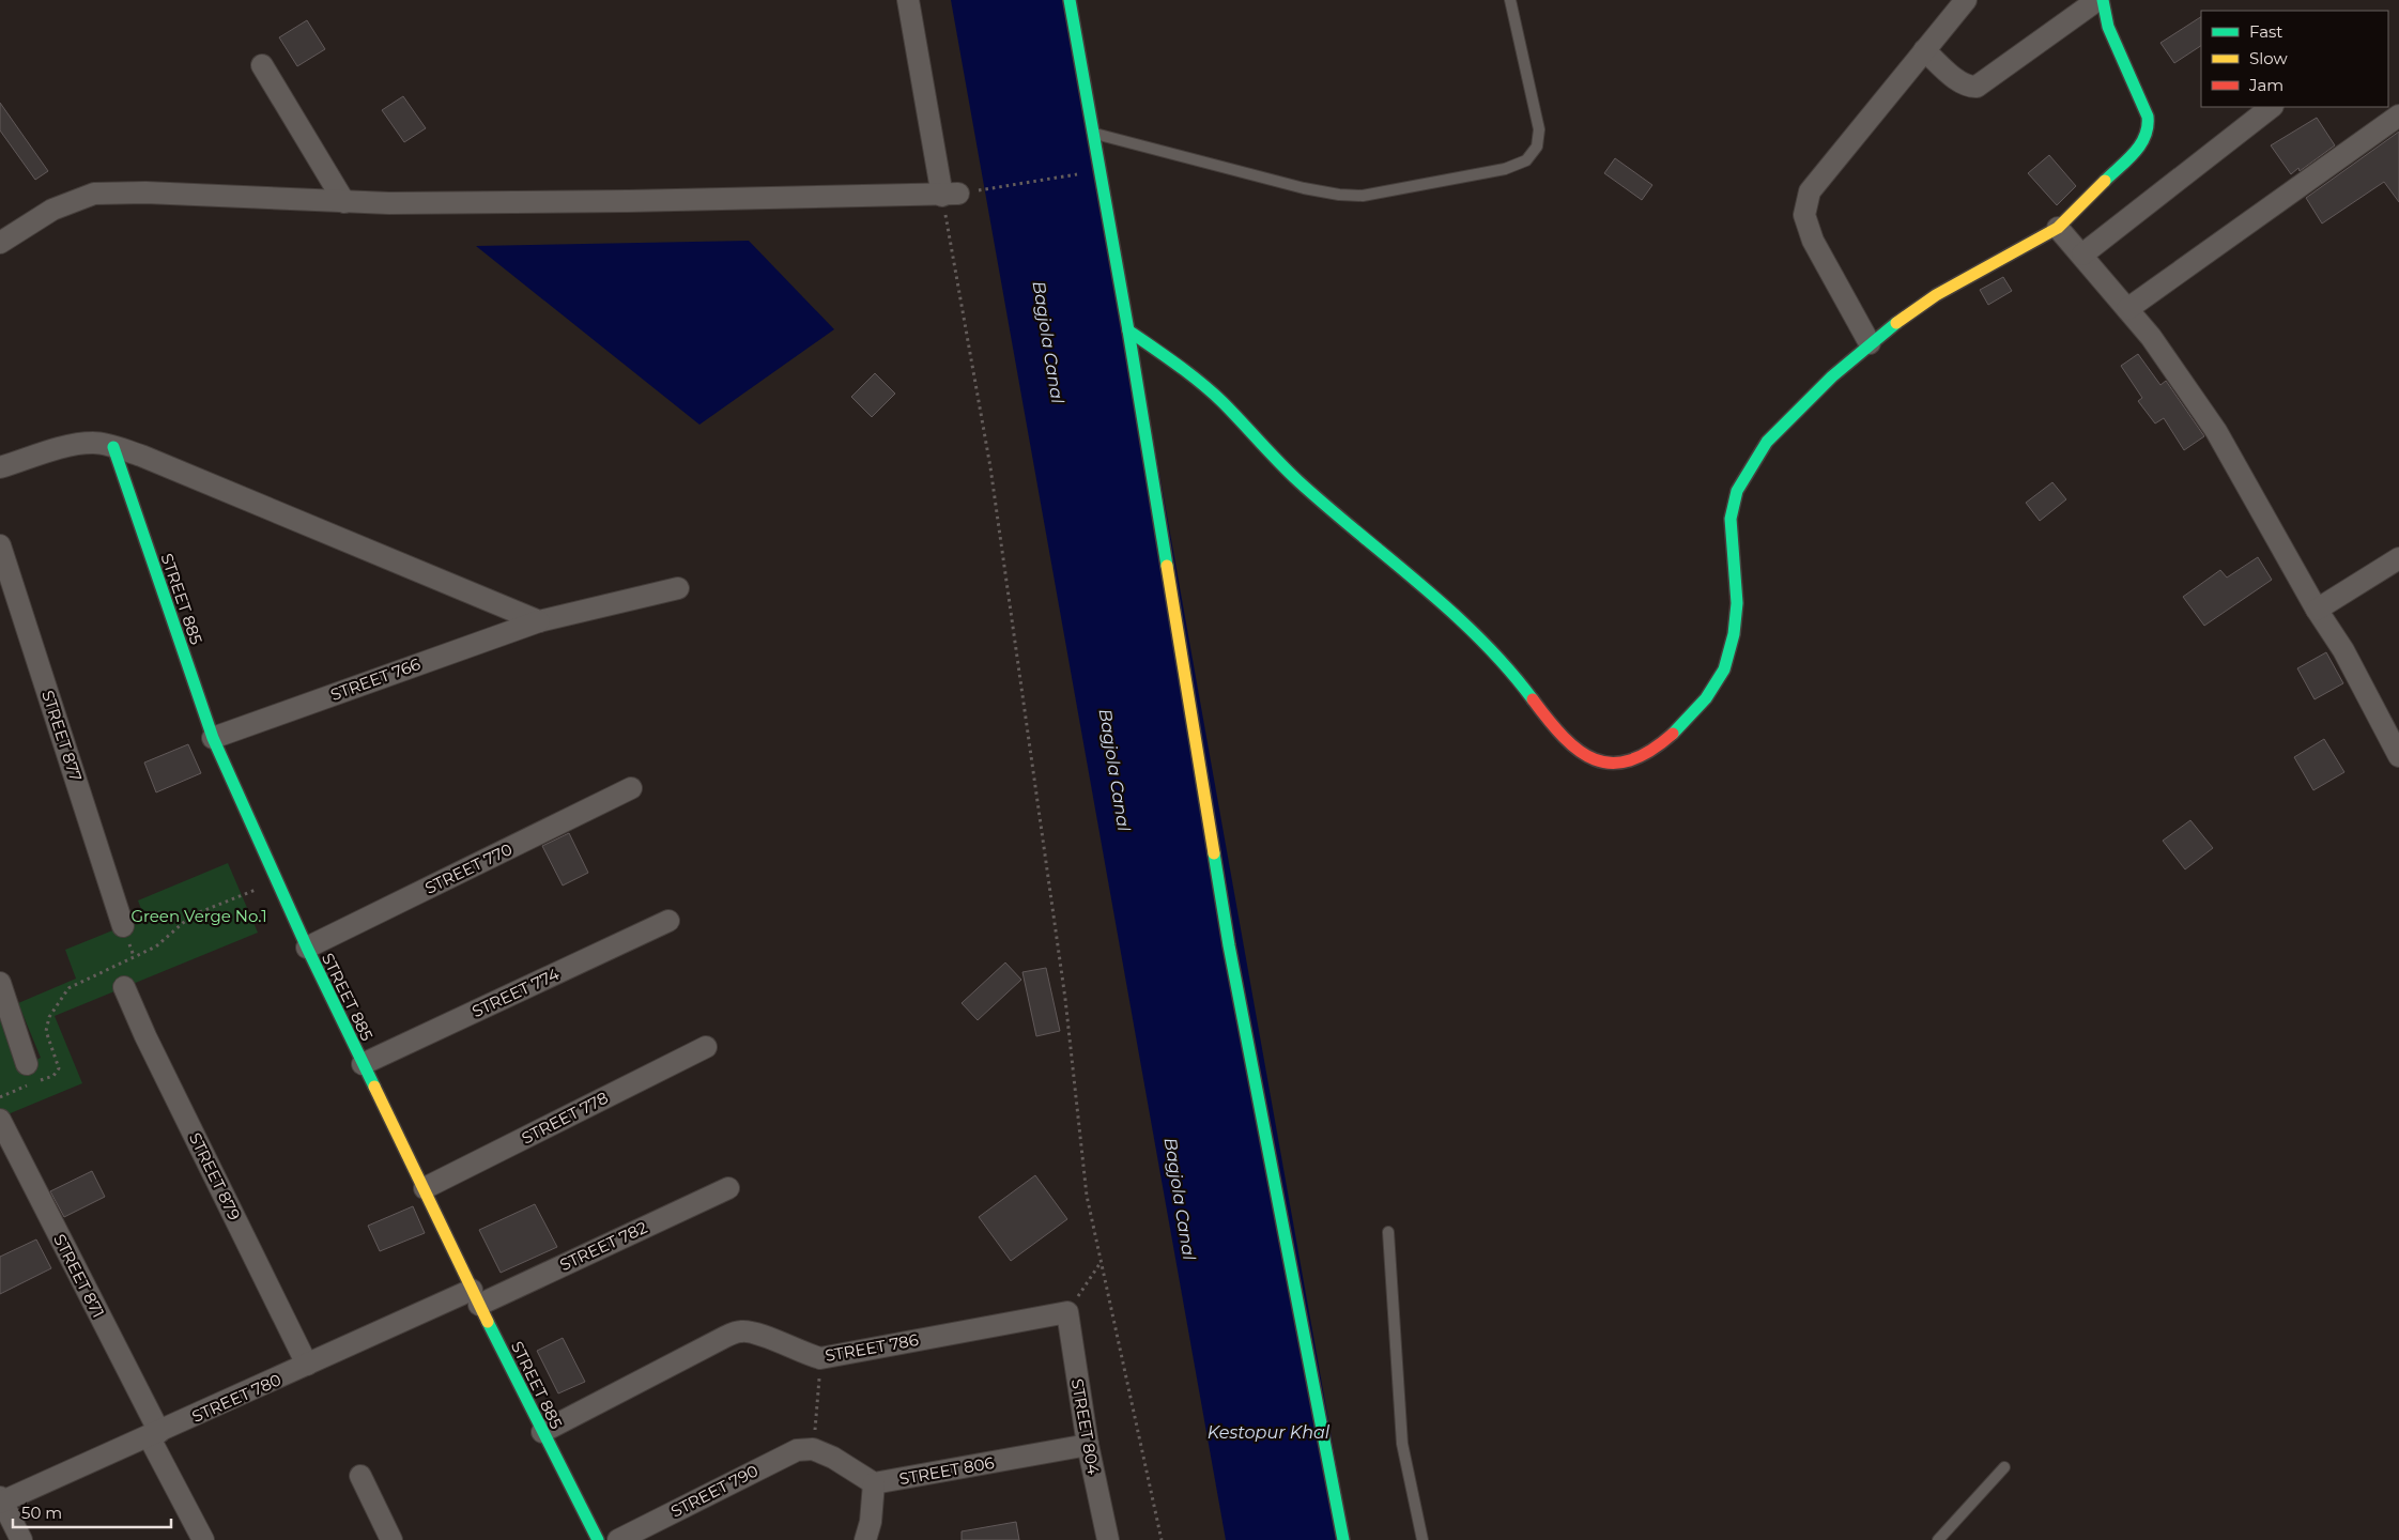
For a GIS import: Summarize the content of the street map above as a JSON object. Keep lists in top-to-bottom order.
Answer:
{
  "streets": {
    "street": [
      "STREET 885",
      "STREET 766",
      "STREET 877",
      "STREET 770",
      "STREET 774",
      "STREET 778",
      "STREET 879",
      "STREET 782",
      "STREET 871",
      "STREET 786",
      "STREET 780",
      "STREET 804",
      "STREET 806",
      "STREET 790"
    ]
  },
  "crossings": [
    ["STREET 885", "STREET 766"],
    ["STREET 885", "STREET 770"],
    ["STREET 885", "STREET 774"],
    ["STREET 885", "STREET 778"],
    ["STREET 885", "STREET 782"],
    ["STREET 885", "STREET 786"],
    ["STREET 885", "STREET 780"],
    ["STREET 879", "STREET 780"],
    ["STREET 782", "STREET 780"],
    ["STREET 871", "STREET 780"],
    ["STREET 786", "STREET 804"],
    ["STREET 804", "STREET 806"]
  ],
  "water": ["Bagjola Canal", "Kestopur Khal"],
  "parks": ["Green Verge No.1"],
  "legend": ["Fast", "Slow", "Jam"],
  "scale_bar": "50 m"
}
